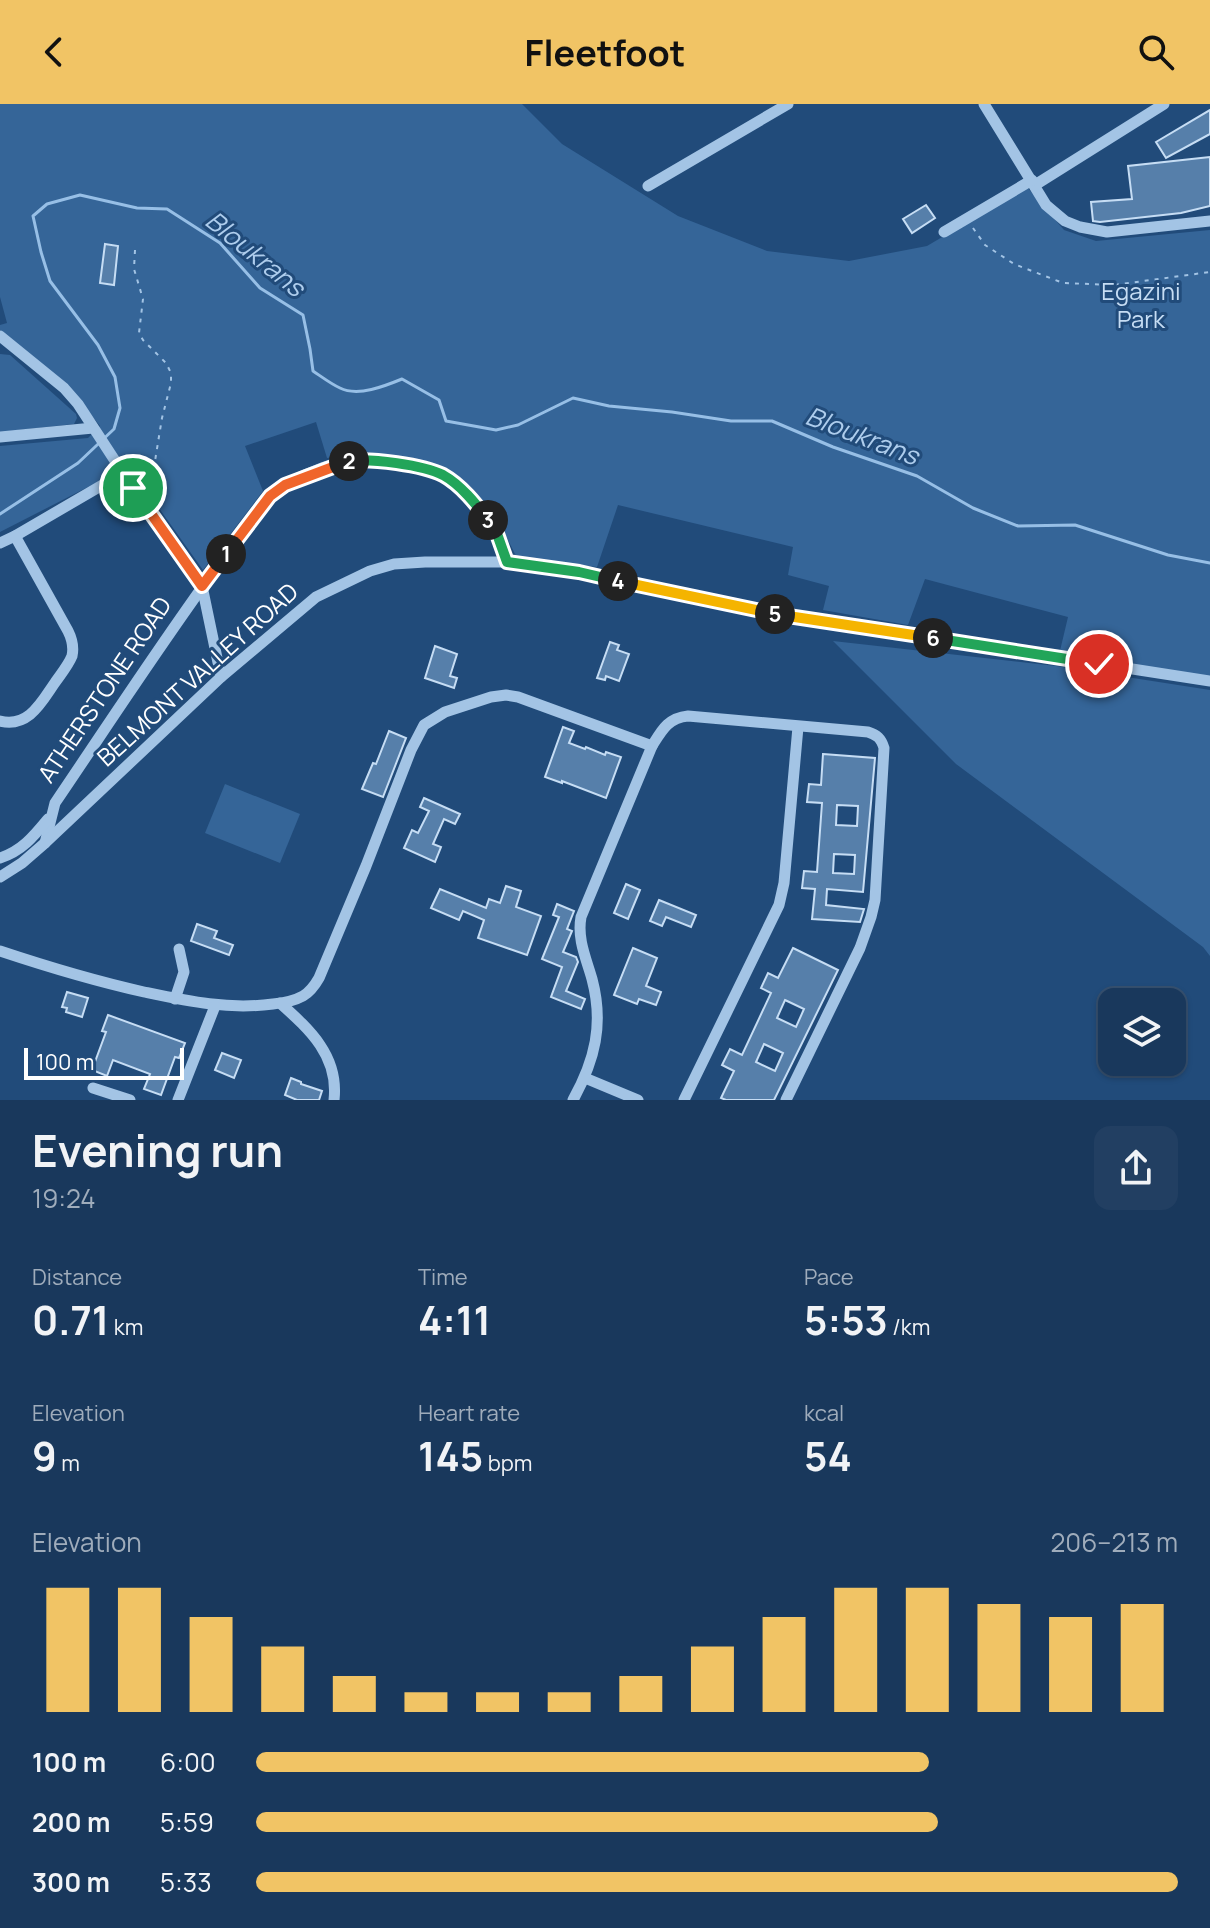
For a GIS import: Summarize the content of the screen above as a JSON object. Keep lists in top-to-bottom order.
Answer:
{
  "streets": {
    "street": ["BELMONT VALLEY ROAD", "ATHERSTONE ROAD"]
  },
  "crossings": [
    ["BELMONT VALLEY ROAD", "ATHERSTONE ROAD"]
  ],
  "water": ["Bloukrans"],
  "parks": ["Egazini Park"],
  "scale_bar": "100 m",
  "page": {
    "header": "Fleetfoot",
    "pins": [
      "2",
      "3",
      "1",
      "4",
      "5",
      "6"
    ],
    "scale": "100 m",
    "heading": ["Evening run", "19:24"],
    "stats": [
      ["Distance", "0.71 km"],
      ["Time", "4:11"],
      ["Pace", "5:53 /km"],
      ["Elevation", "9 m"],
      ["Heart rate", "145 bpm"],
      ["kcal", "54"]
    ],
    "chart": ["Elevation", "206–213 m"],
    "list": [
      {
        "name": "100 m",
        "note": "6:00"
      },
      {
        "name": "200 m",
        "note": "5:59"
      },
      {
        "name": "300 m",
        "note": "5:33"
      }
    ]
  }
}
